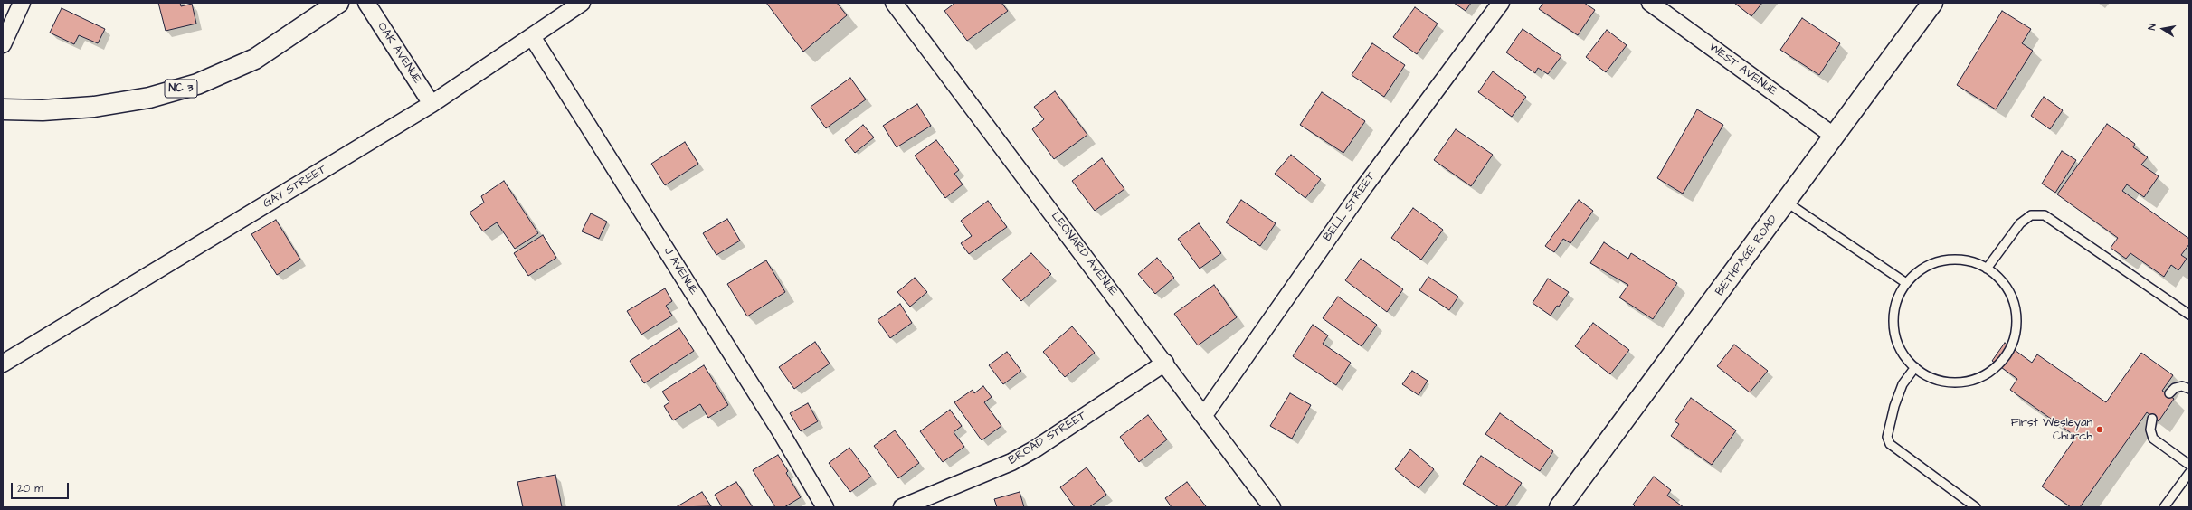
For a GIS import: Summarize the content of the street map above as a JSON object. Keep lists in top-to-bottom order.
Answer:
{
  "streets": {
    "main road": ["NC 3", "BETHPAGE ROAD"],
    "street": [
      "OAK AVENUE",
      "WEST AVENUE",
      "GAY STREET",
      "BELL STREET",
      "LEONARD AVENUE",
      "J AVENUE",
      "BROAD STREET"
    ]
  },
  "crossings": [
    ["OAK AVENUE", "GAY STREET"],
    ["WEST AVENUE", "BETHPAGE ROAD"],
    ["GAY STREET", "J AVENUE"],
    ["BELL STREET", "LEONARD AVENUE"],
    ["LEONARD AVENUE", "BROAD STREET"]
  ],
  "places": ["First Wesleyan Church"],
  "scale_bar": "20 m",
  "north": "left"
}
